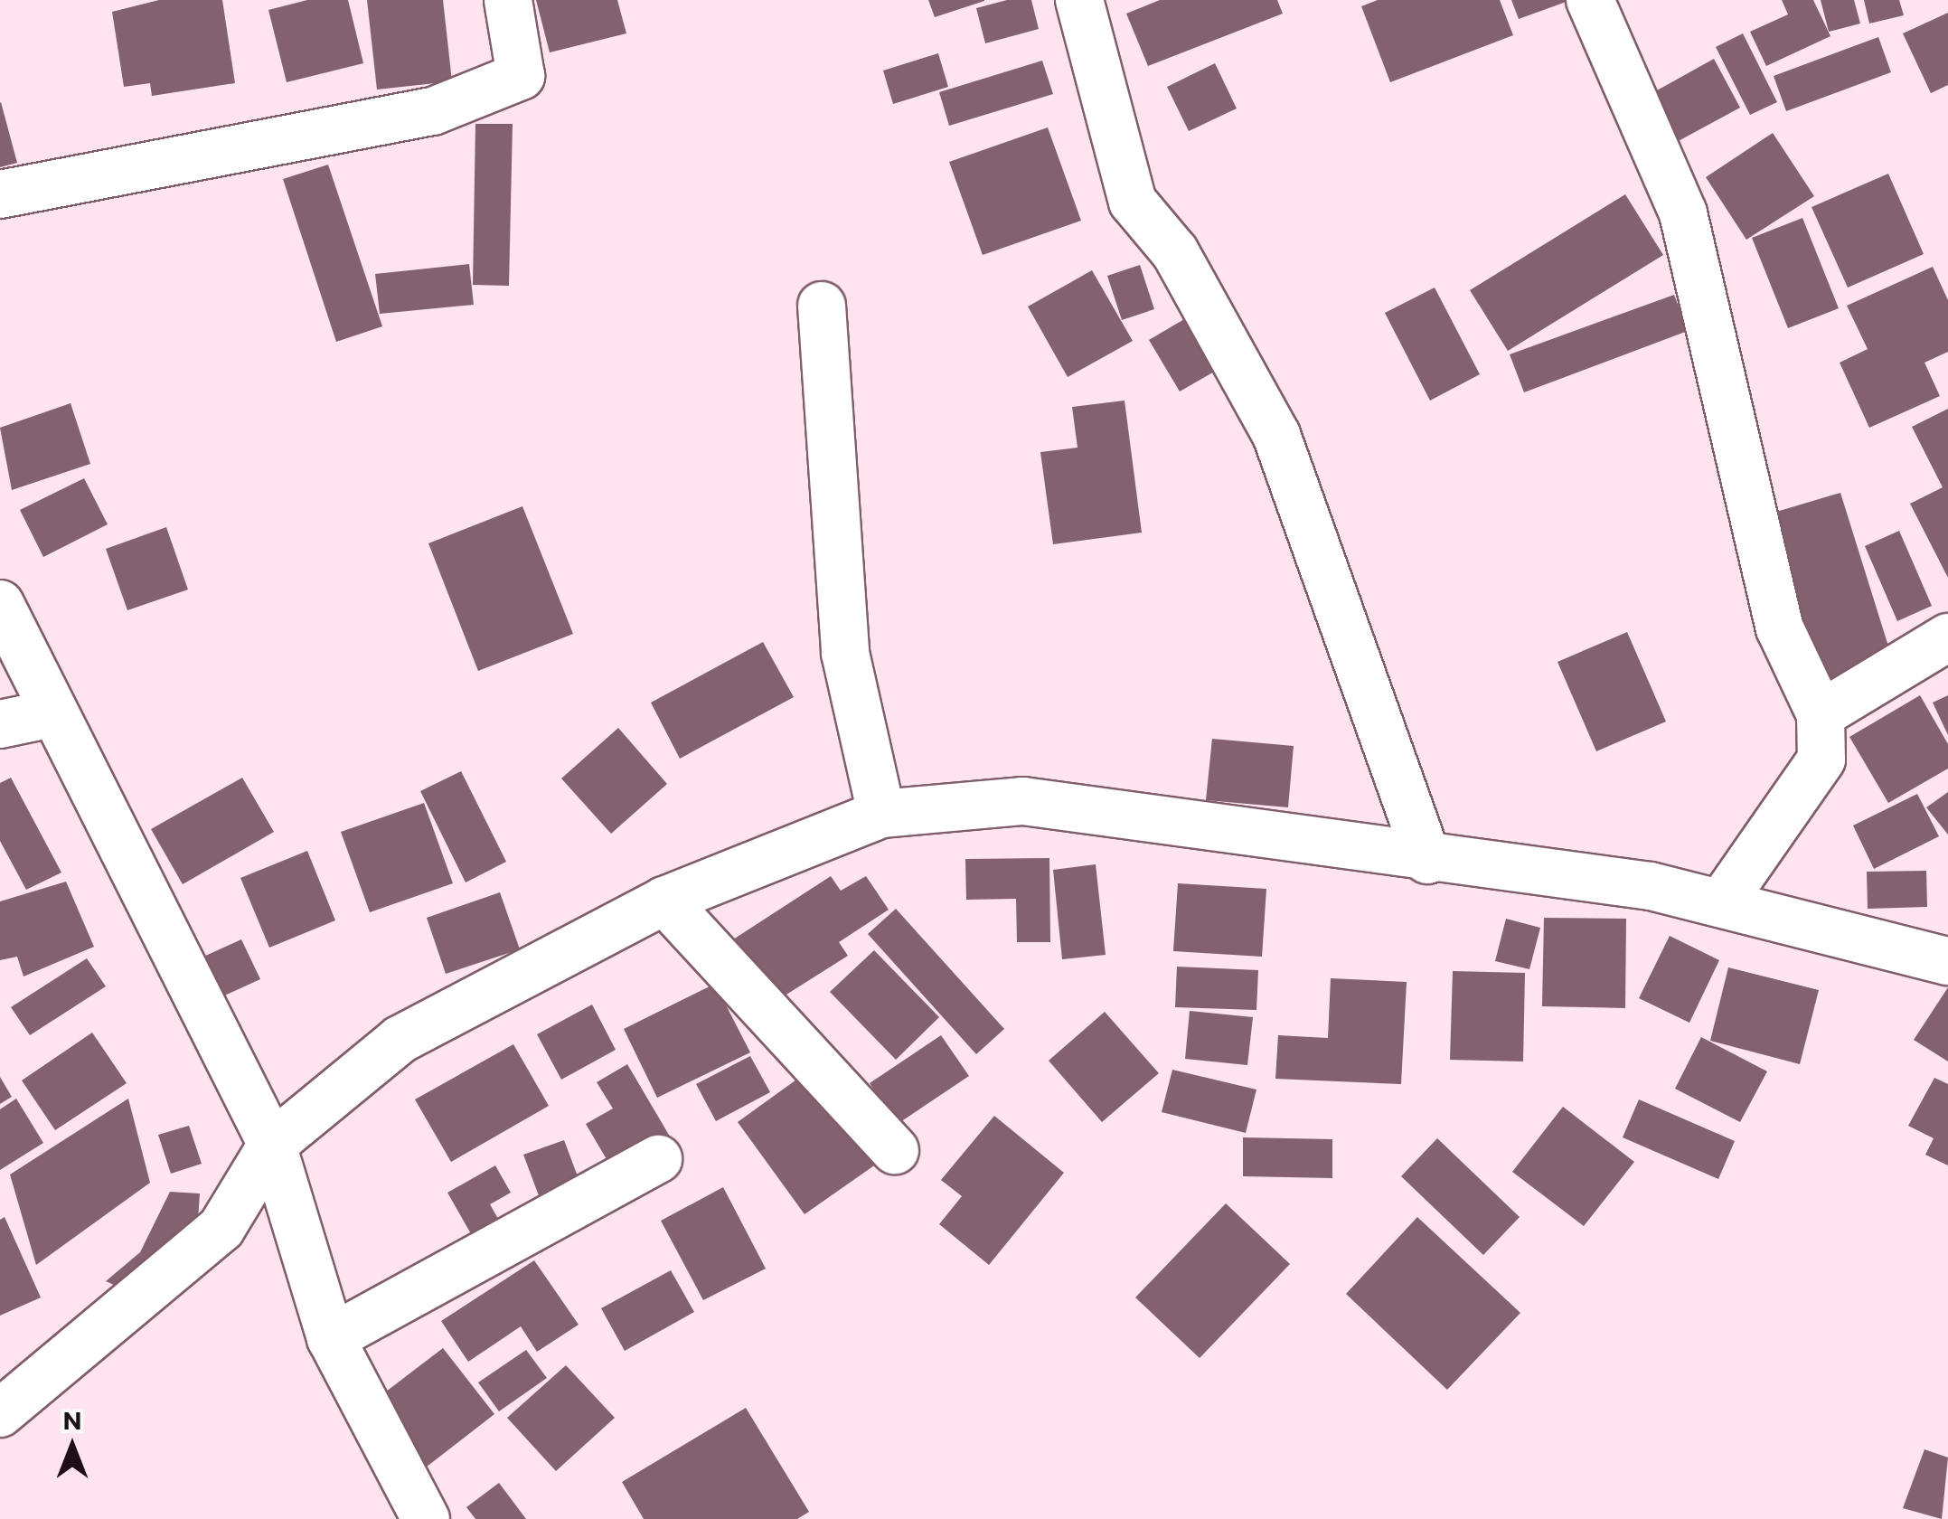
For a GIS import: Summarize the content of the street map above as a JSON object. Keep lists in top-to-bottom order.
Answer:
{
  "north": "top"
}
